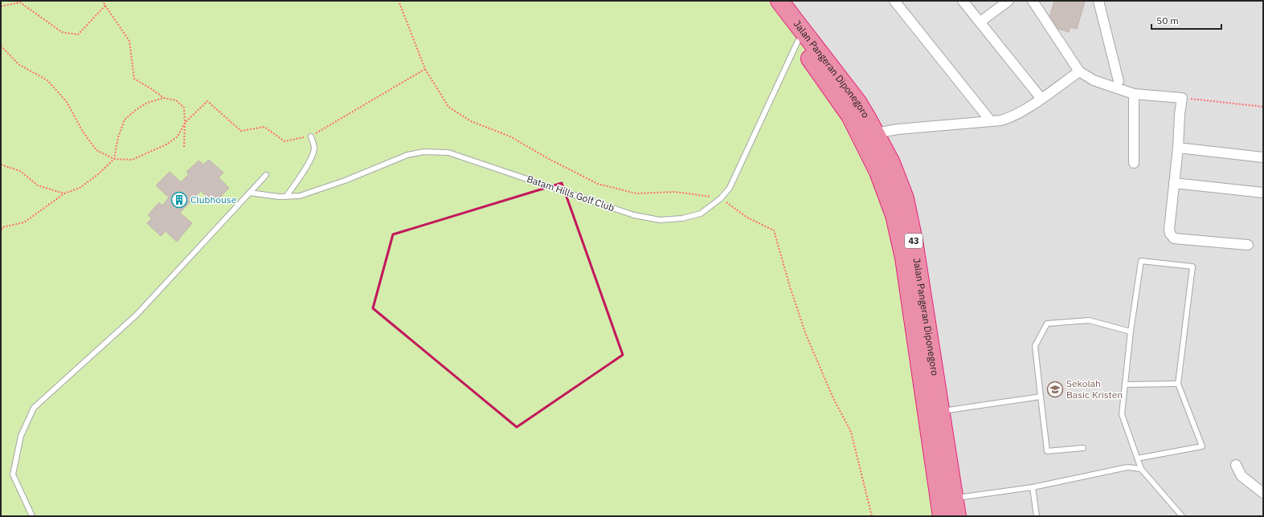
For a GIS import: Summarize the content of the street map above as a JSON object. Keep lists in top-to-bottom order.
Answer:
{
  "streets": {
    "highway": ["Jalan Pangeran Diponegoro", "43"],
    "lane": ["Batam Hills Golf Club"]
  },
  "crossings": [
    ["Jalan Pangeran Diponegoro", "Batam Hills Golf Club"]
  ],
  "places": {
    "building": ["Clubhouse"],
    "school or university": ["Sekolah Basic Kristen"]
  },
  "scale_bar": "50 m"
}
